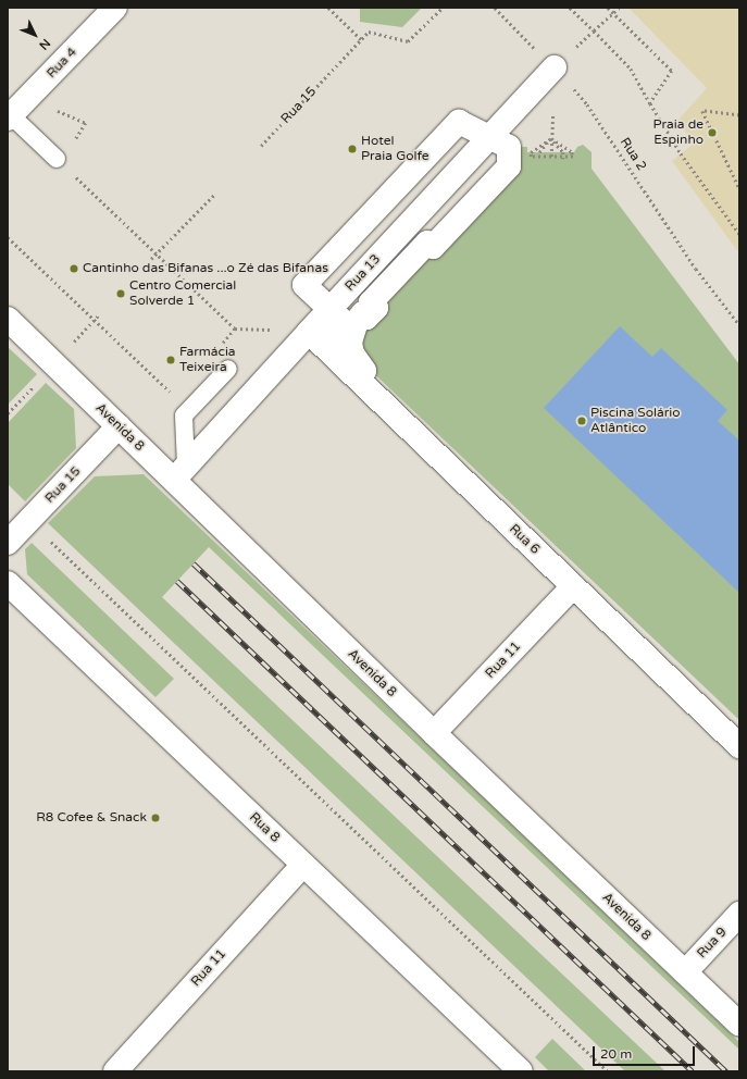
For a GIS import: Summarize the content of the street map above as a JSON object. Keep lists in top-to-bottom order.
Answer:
{
  "streets": {
    "street": [
      "Rua 4",
      "Rua 15",
      "Rua 13",
      "Avenida 8",
      "Rua 6",
      "Rua 11",
      "Rua 8",
      "Rua 9"
    ],
    "path": ["Rua 2"]
  },
  "crossings": [
    ["Rua 15", "Avenida 8"],
    ["Rua 2", "Rua 13"],
    ["Rua 13", "Avenida 8"],
    ["Rua 13", "Rua 6"],
    ["Avenida 8", "Rua 11"],
    ["Avenida 8", "Rua 9"],
    ["Rua 6", "Rua 11"],
    ["Rua 11", "Rua 8"]
  ],
  "places": [
    "Praia de Espinho",
    "Hotel Praia Golfe",
    "Cantinho das Bifanas ...o Zé das Bifanas",
    "Centro Comercial Solverde 1",
    "Farmácia Teixeira",
    "Piscina Solário Atlântico",
    "R8 Cofee & Snack"
  ],
  "scale_bar": "20 m",
  "north": "bottom right"
}
